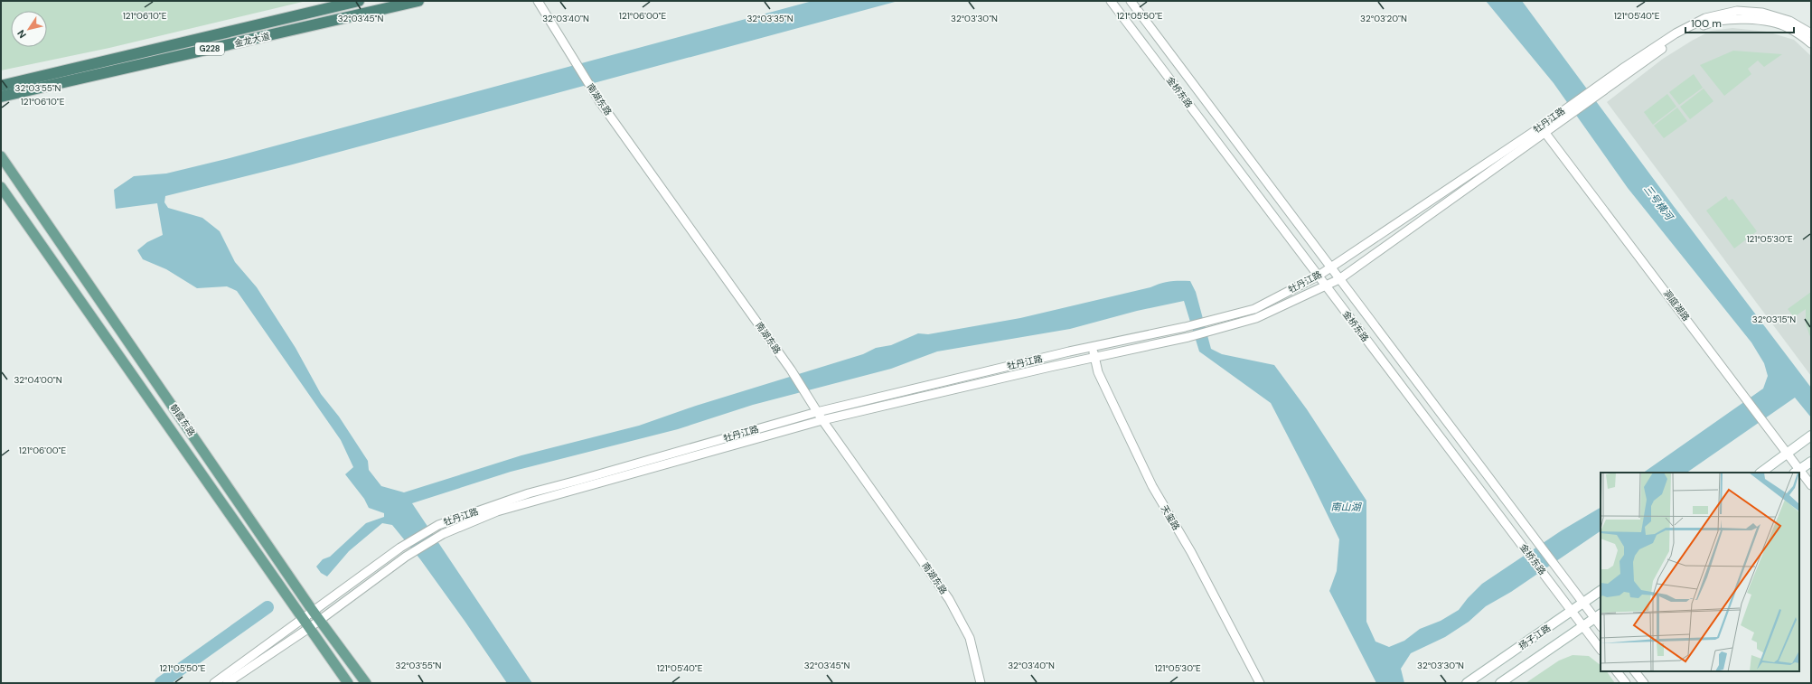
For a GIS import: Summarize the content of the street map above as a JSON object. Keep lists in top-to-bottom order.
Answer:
{
  "streets": {
    "highway": ["金龙大道", "G228"],
    "main road": ["朝霞东路", "扬子江路"],
    "street": [
      "金桥东路",
      "南湖东路",
      "牡丹江路",
      "洞庭湖路",
      "天玺路"
    ]
  },
  "crossings": [
    ["金桥东路", "牡丹江路"],
    ["金桥东路", "扬子江路"],
    ["南湖东路", "牡丹江路"],
    ["牡丹江路", "洞庭湖路"],
    ["牡丹江路", "朝霞东路"],
    ["牡丹江路", "天玺路"]
  ],
  "water": ["三号横河", "南山湖"],
  "scale_bar": "100 m",
  "north": "bottom left",
  "coordinates": [
    "121°06'10\"E",
    "121°06'00\"E",
    "121°05'50\"E",
    "121°05'40\"E",
    "32°03'45\"N",
    "32°03'40\"N",
    "32°03'35\"N",
    "32°03'30\"N",
    "32°03'20\"N",
    "32°03'55\"N",
    "121°05'30\"E",
    "32°03'15\"N",
    "32°04'00\"N"
  ]
}
